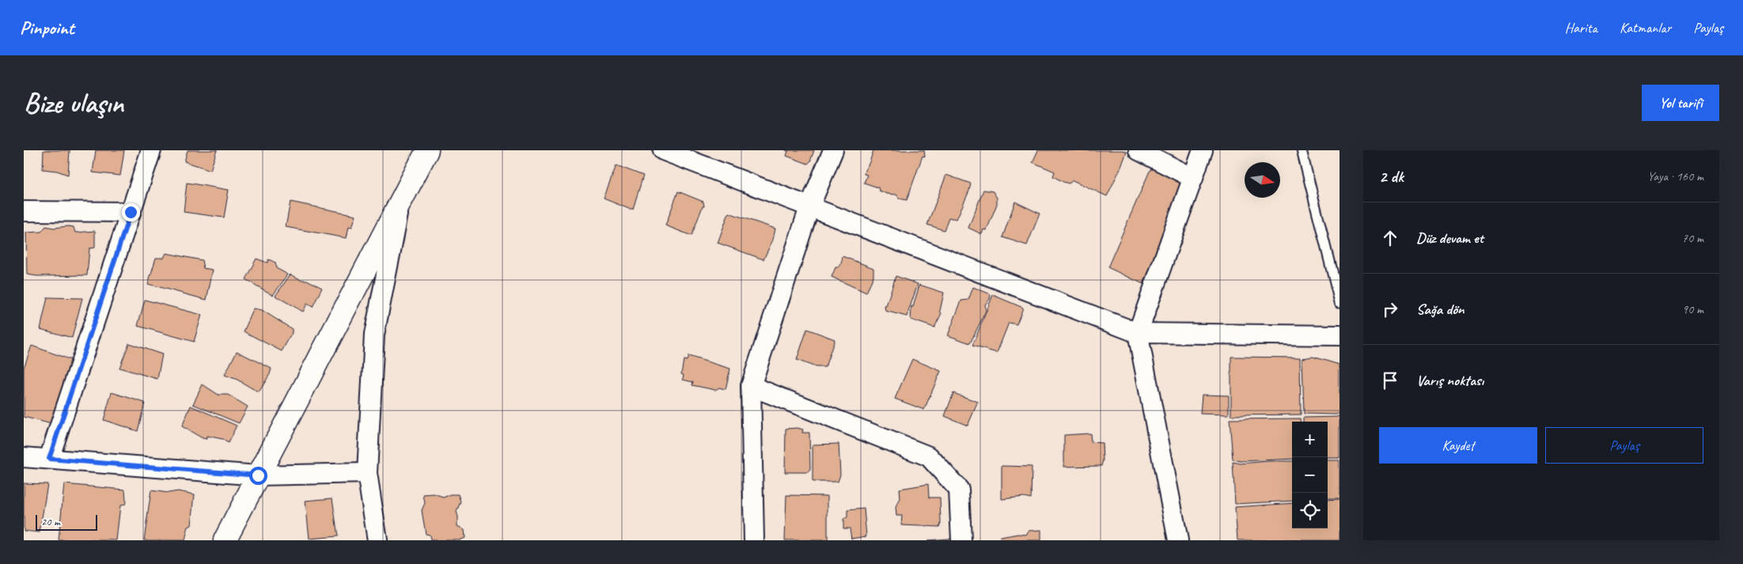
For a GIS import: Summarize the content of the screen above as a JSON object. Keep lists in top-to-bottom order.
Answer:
{
  "scale_bar": "20 m",
  "north": "right",
  "page": {
    "header": "Pinpoint",
    "nav": ["Harita", "Katmanlar", "Paylaş"],
    "buttons": [
      "Yol tarifi",
      ["Kaydet", "Paylaş"]
    ],
    "title": "Bize ulaşın",
    "heading": ["2 dk", "Yaya · 160 m"],
    "list": [
      ["Düz devam et", "70 m"],
      ["Sağa dön", "90 m"],
      "Varış noktası"
    ],
    "map_buttons": ["+", "−"],
    "scale": "20 m"
  }
}
